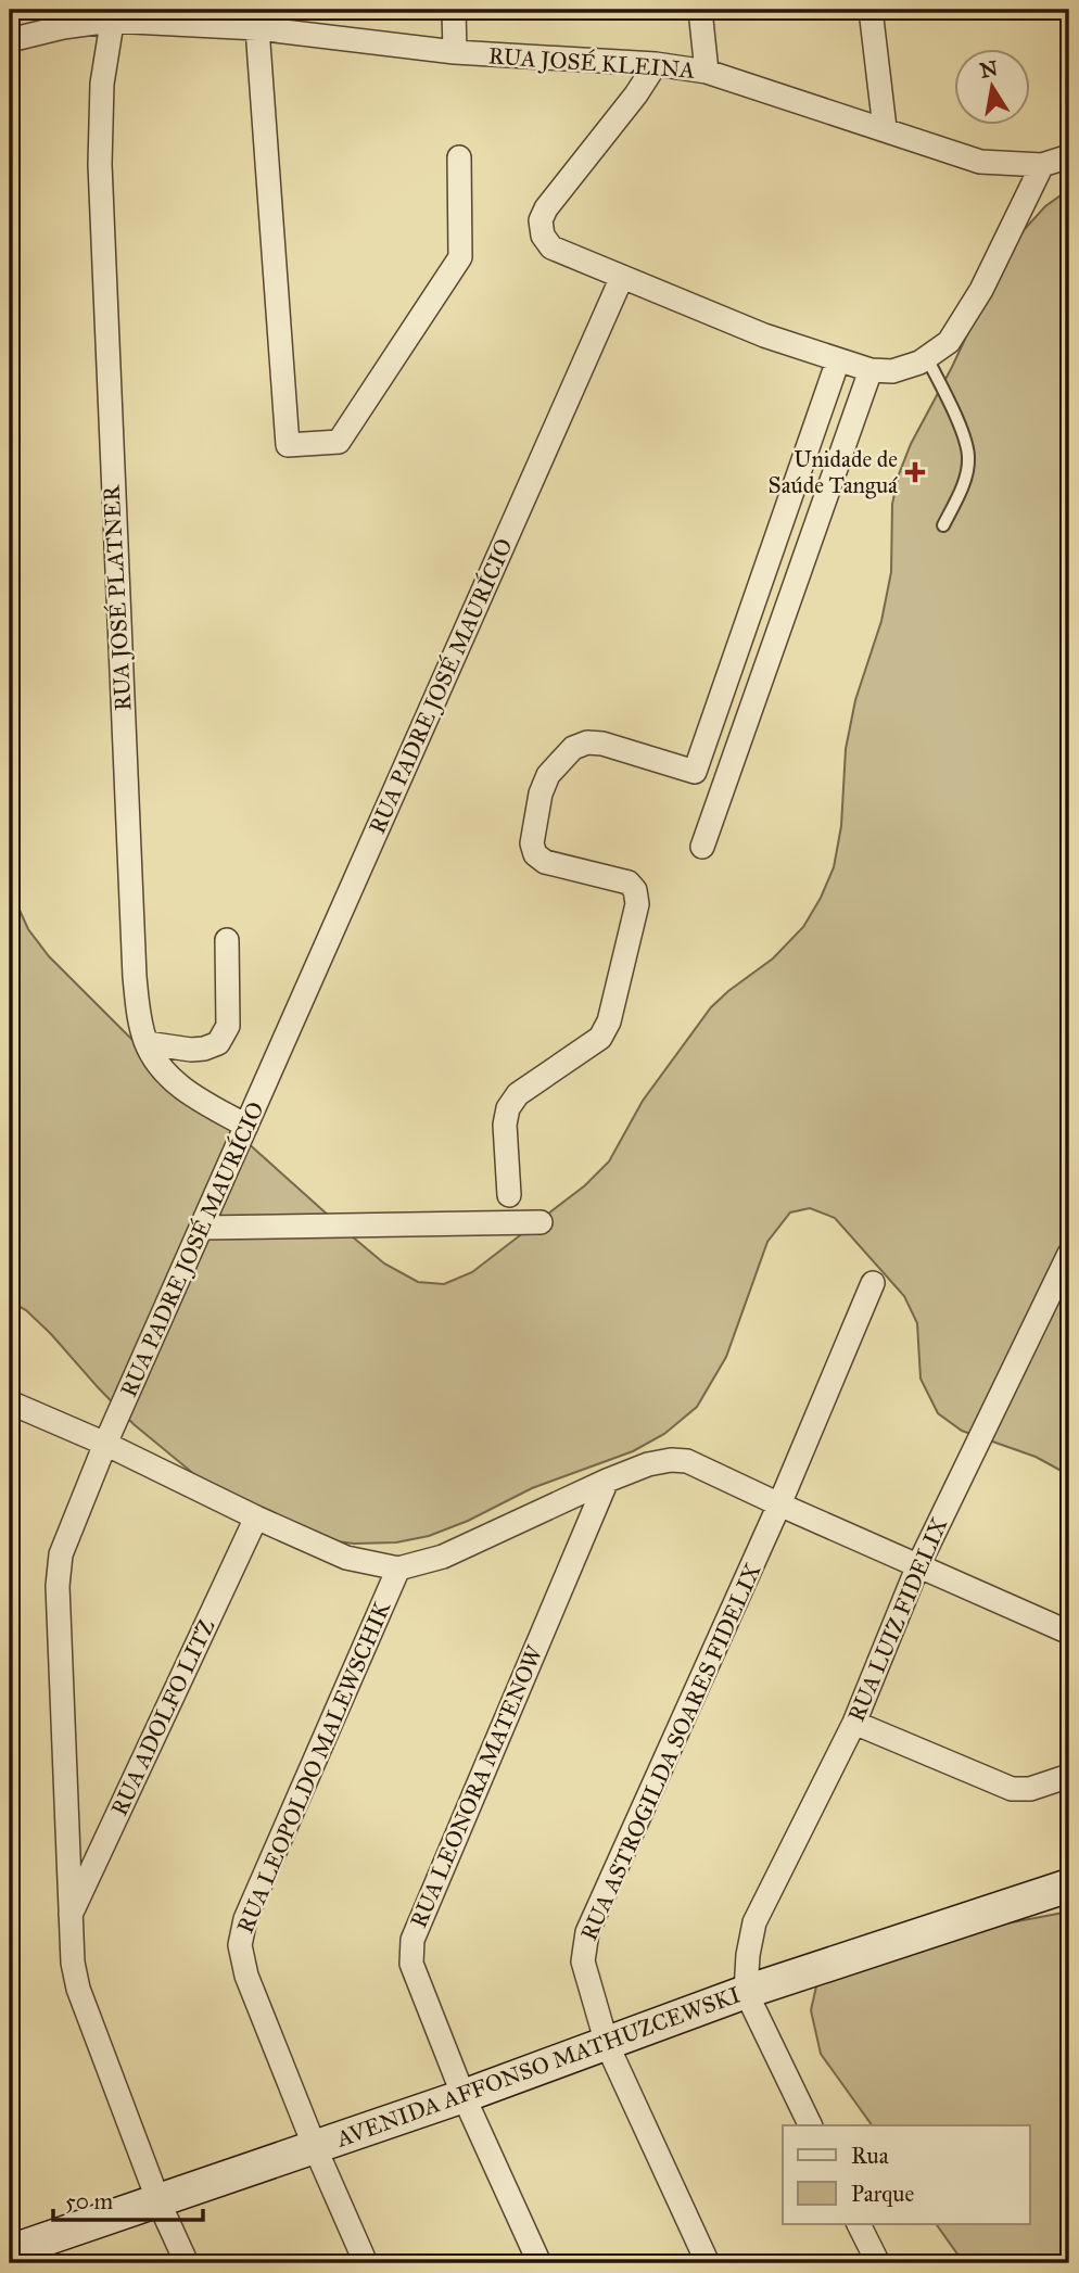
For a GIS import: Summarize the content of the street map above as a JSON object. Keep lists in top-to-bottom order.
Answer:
{
  "streets": {
    "street": [
      "RUA JOSÉ KLEINA",
      "RUA JOSÉ PLATNER",
      "RUA PADRE JOSÉ MAURÍCIO",
      "RUA LUIZ FIDELIX",
      "RUA ADOLFO LITZ",
      "RUA ASTROGILDA SOARES FIDELIX",
      "RUA LEOPOLDO MALEWSCHIK",
      "RUA LEONORA MATENOW",
      "AVENIDA AFFONSO MATHUZCEWSKI"
    ]
  },
  "crossings": [
    ["RUA JOSÉ KLEINA", "RUA JOSÉ PLATNER"],
    ["RUA JOSÉ PLATNER", "RUA PADRE JOSÉ MAURÍCIO"],
    ["RUA PADRE JOSÉ MAURÍCIO", "RUA ADOLFO LITZ"],
    ["RUA PADRE JOSÉ MAURÍCIO", "AVENIDA AFFONSO MATHUZCEWSKI"],
    ["RUA LUIZ FIDELIX", "AVENIDA AFFONSO MATHUZCEWSKI"],
    ["RUA ASTROGILDA SOARES FIDELIX", "AVENIDA AFFONSO MATHUZCEWSKI"],
    ["RUA LEOPOLDO MALEWSCHIK", "AVENIDA AFFONSO MATHUZCEWSKI"],
    ["RUA LEONORA MATENOW", "AVENIDA AFFONSO MATHUZCEWSKI"]
  ],
  "places": {
    "health": ["Unidade de Saúde Tanguá"]
  },
  "legend": ["Rua", "Parque"],
  "scale_bar": "50 m",
  "north": "top"
}
